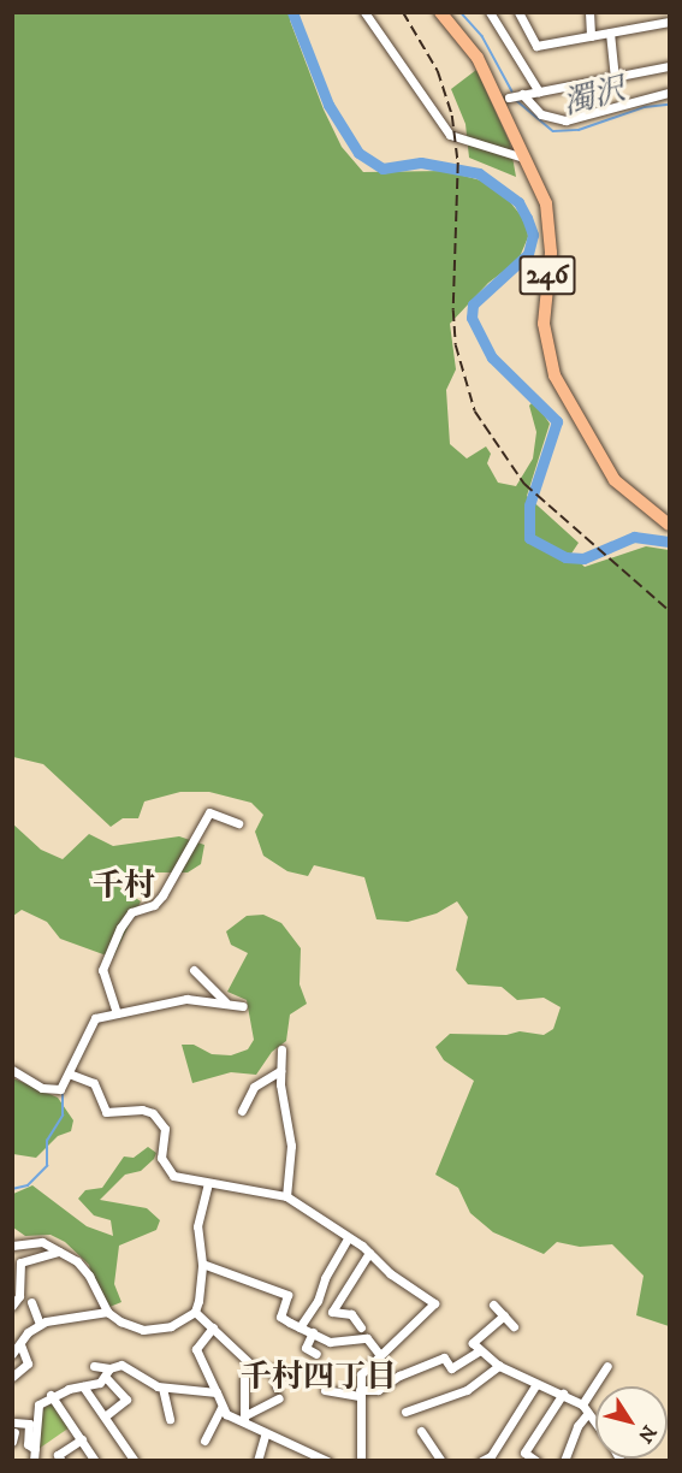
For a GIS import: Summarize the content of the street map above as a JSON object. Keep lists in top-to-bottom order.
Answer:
{
  "streets": {
    "highway": ["246"]
  },
  "districts": ["千村", "千村四丁目"],
  "water": ["濁沢"],
  "north": "bottom right"
}
